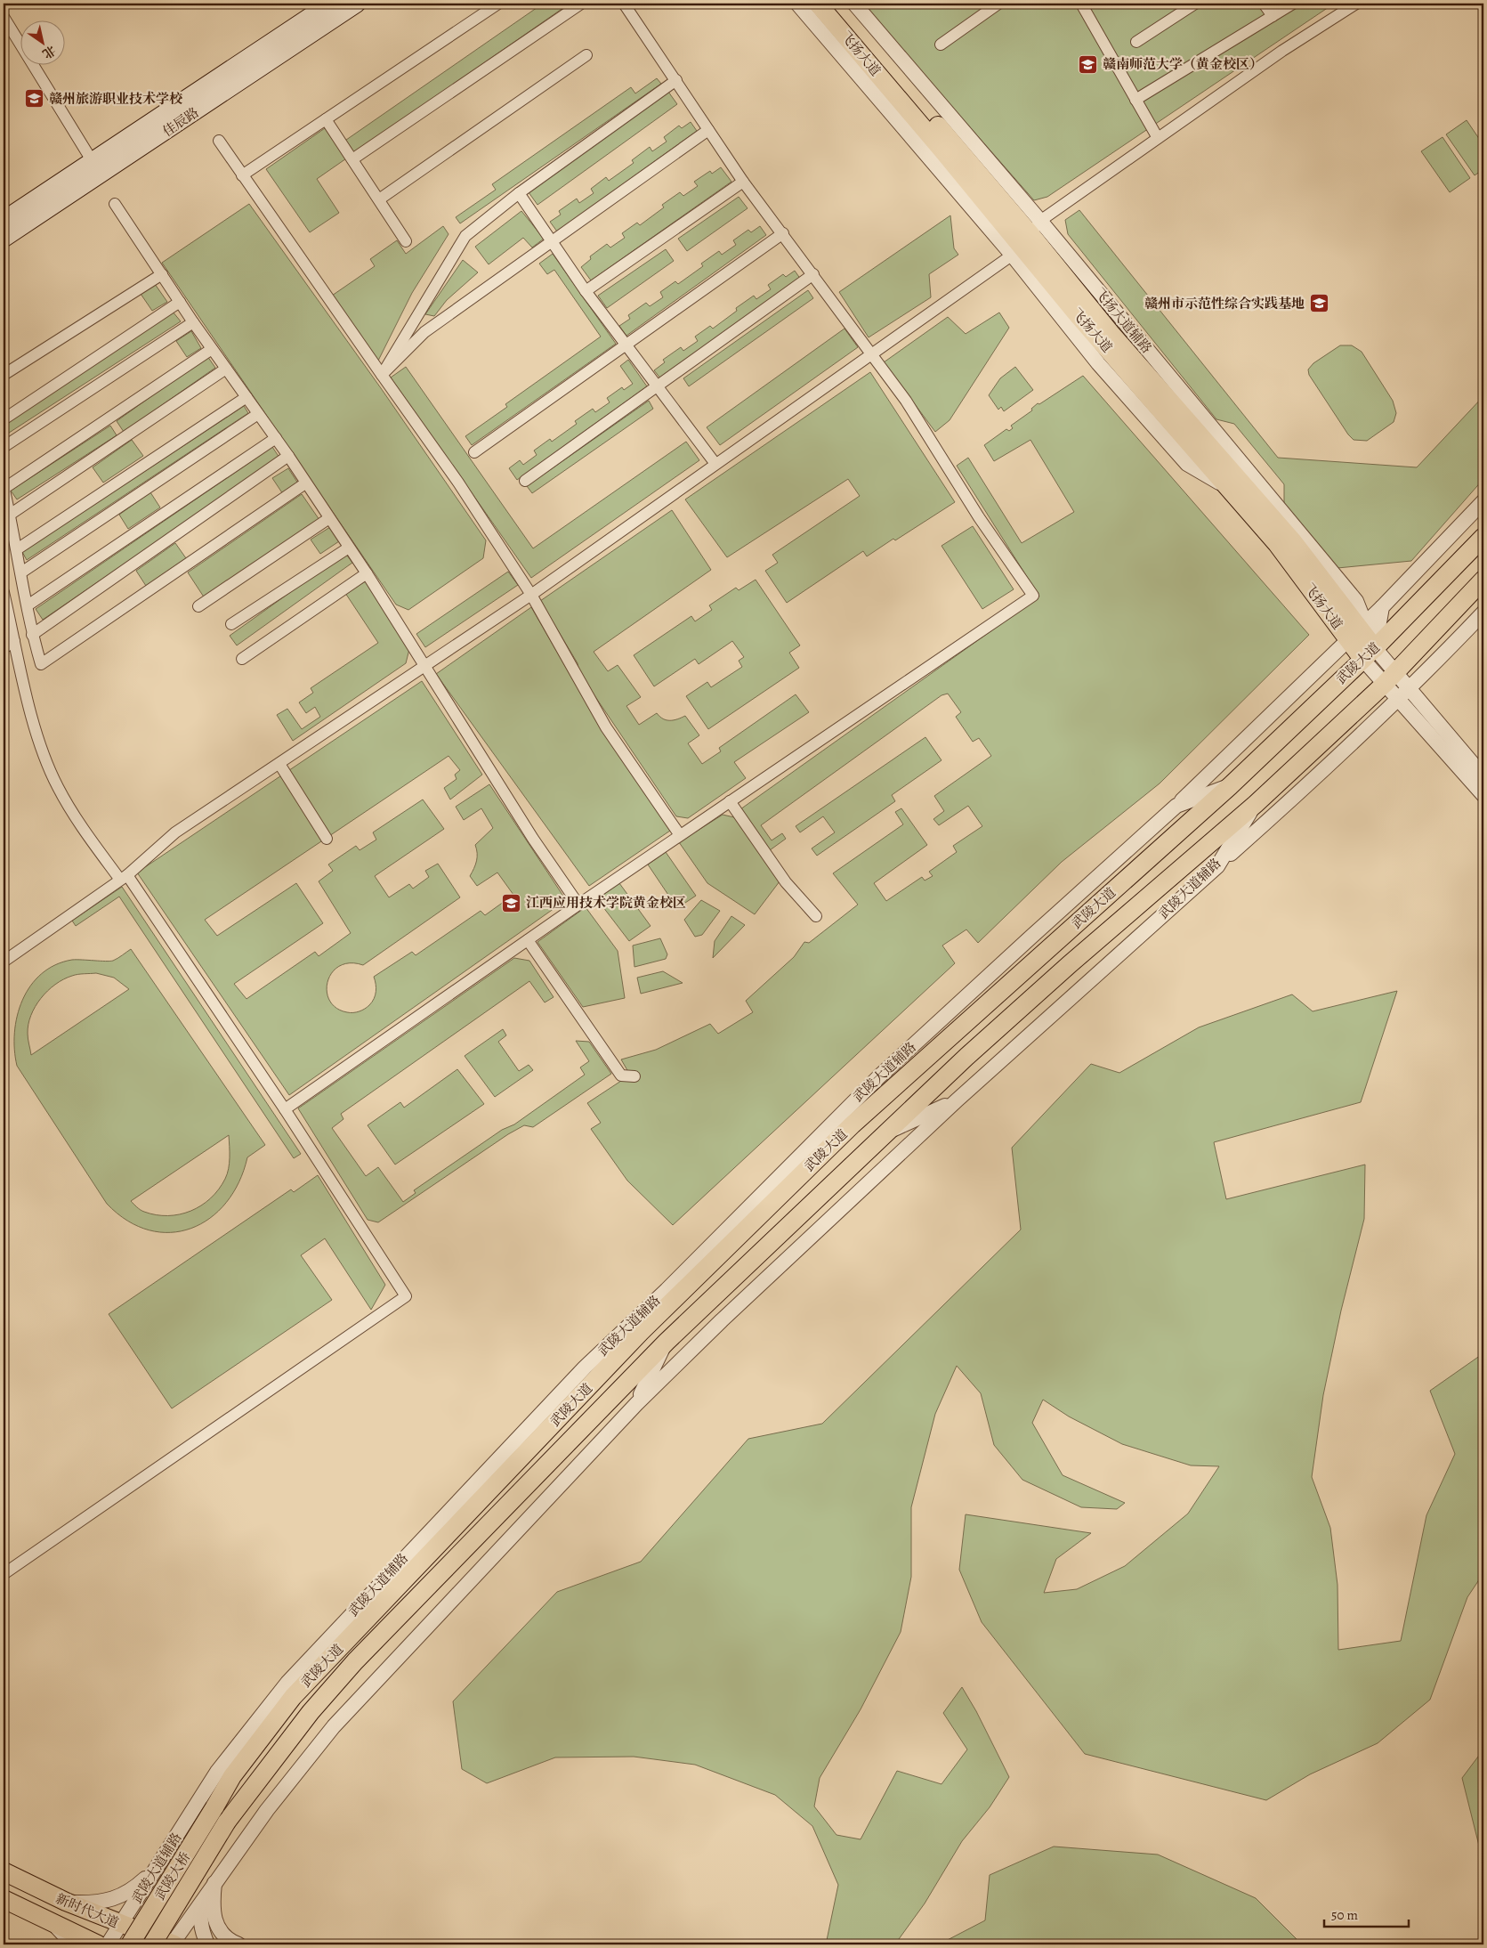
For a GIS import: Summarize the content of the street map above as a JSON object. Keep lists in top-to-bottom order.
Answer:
{
  "streets": {
    "main road": [
      "飞扬大道",
      "佳辰路",
      "武陵大道",
      "武陵大桥",
      "新时代大道"
    ],
    "street": ["武陵大道辅路"]
  },
  "crossings": [
    ["飞扬大道", "武陵大道"],
    ["武陵大道", "武陵大道辅路"],
    ["武陵大道", "武陵大桥"],
    ["武陵大道辅路", "新时代大道"]
  ],
  "places": {
    "school or university": [
      "赣南师范大学（黄金校区）",
      "赣州旅游职业技术学校",
      "赣州市示范性综合实践基地",
      "江西应用技术学院黄金校区"
    ]
  },
  "scale_bar": "50 m",
  "north": "bottom right"
}
